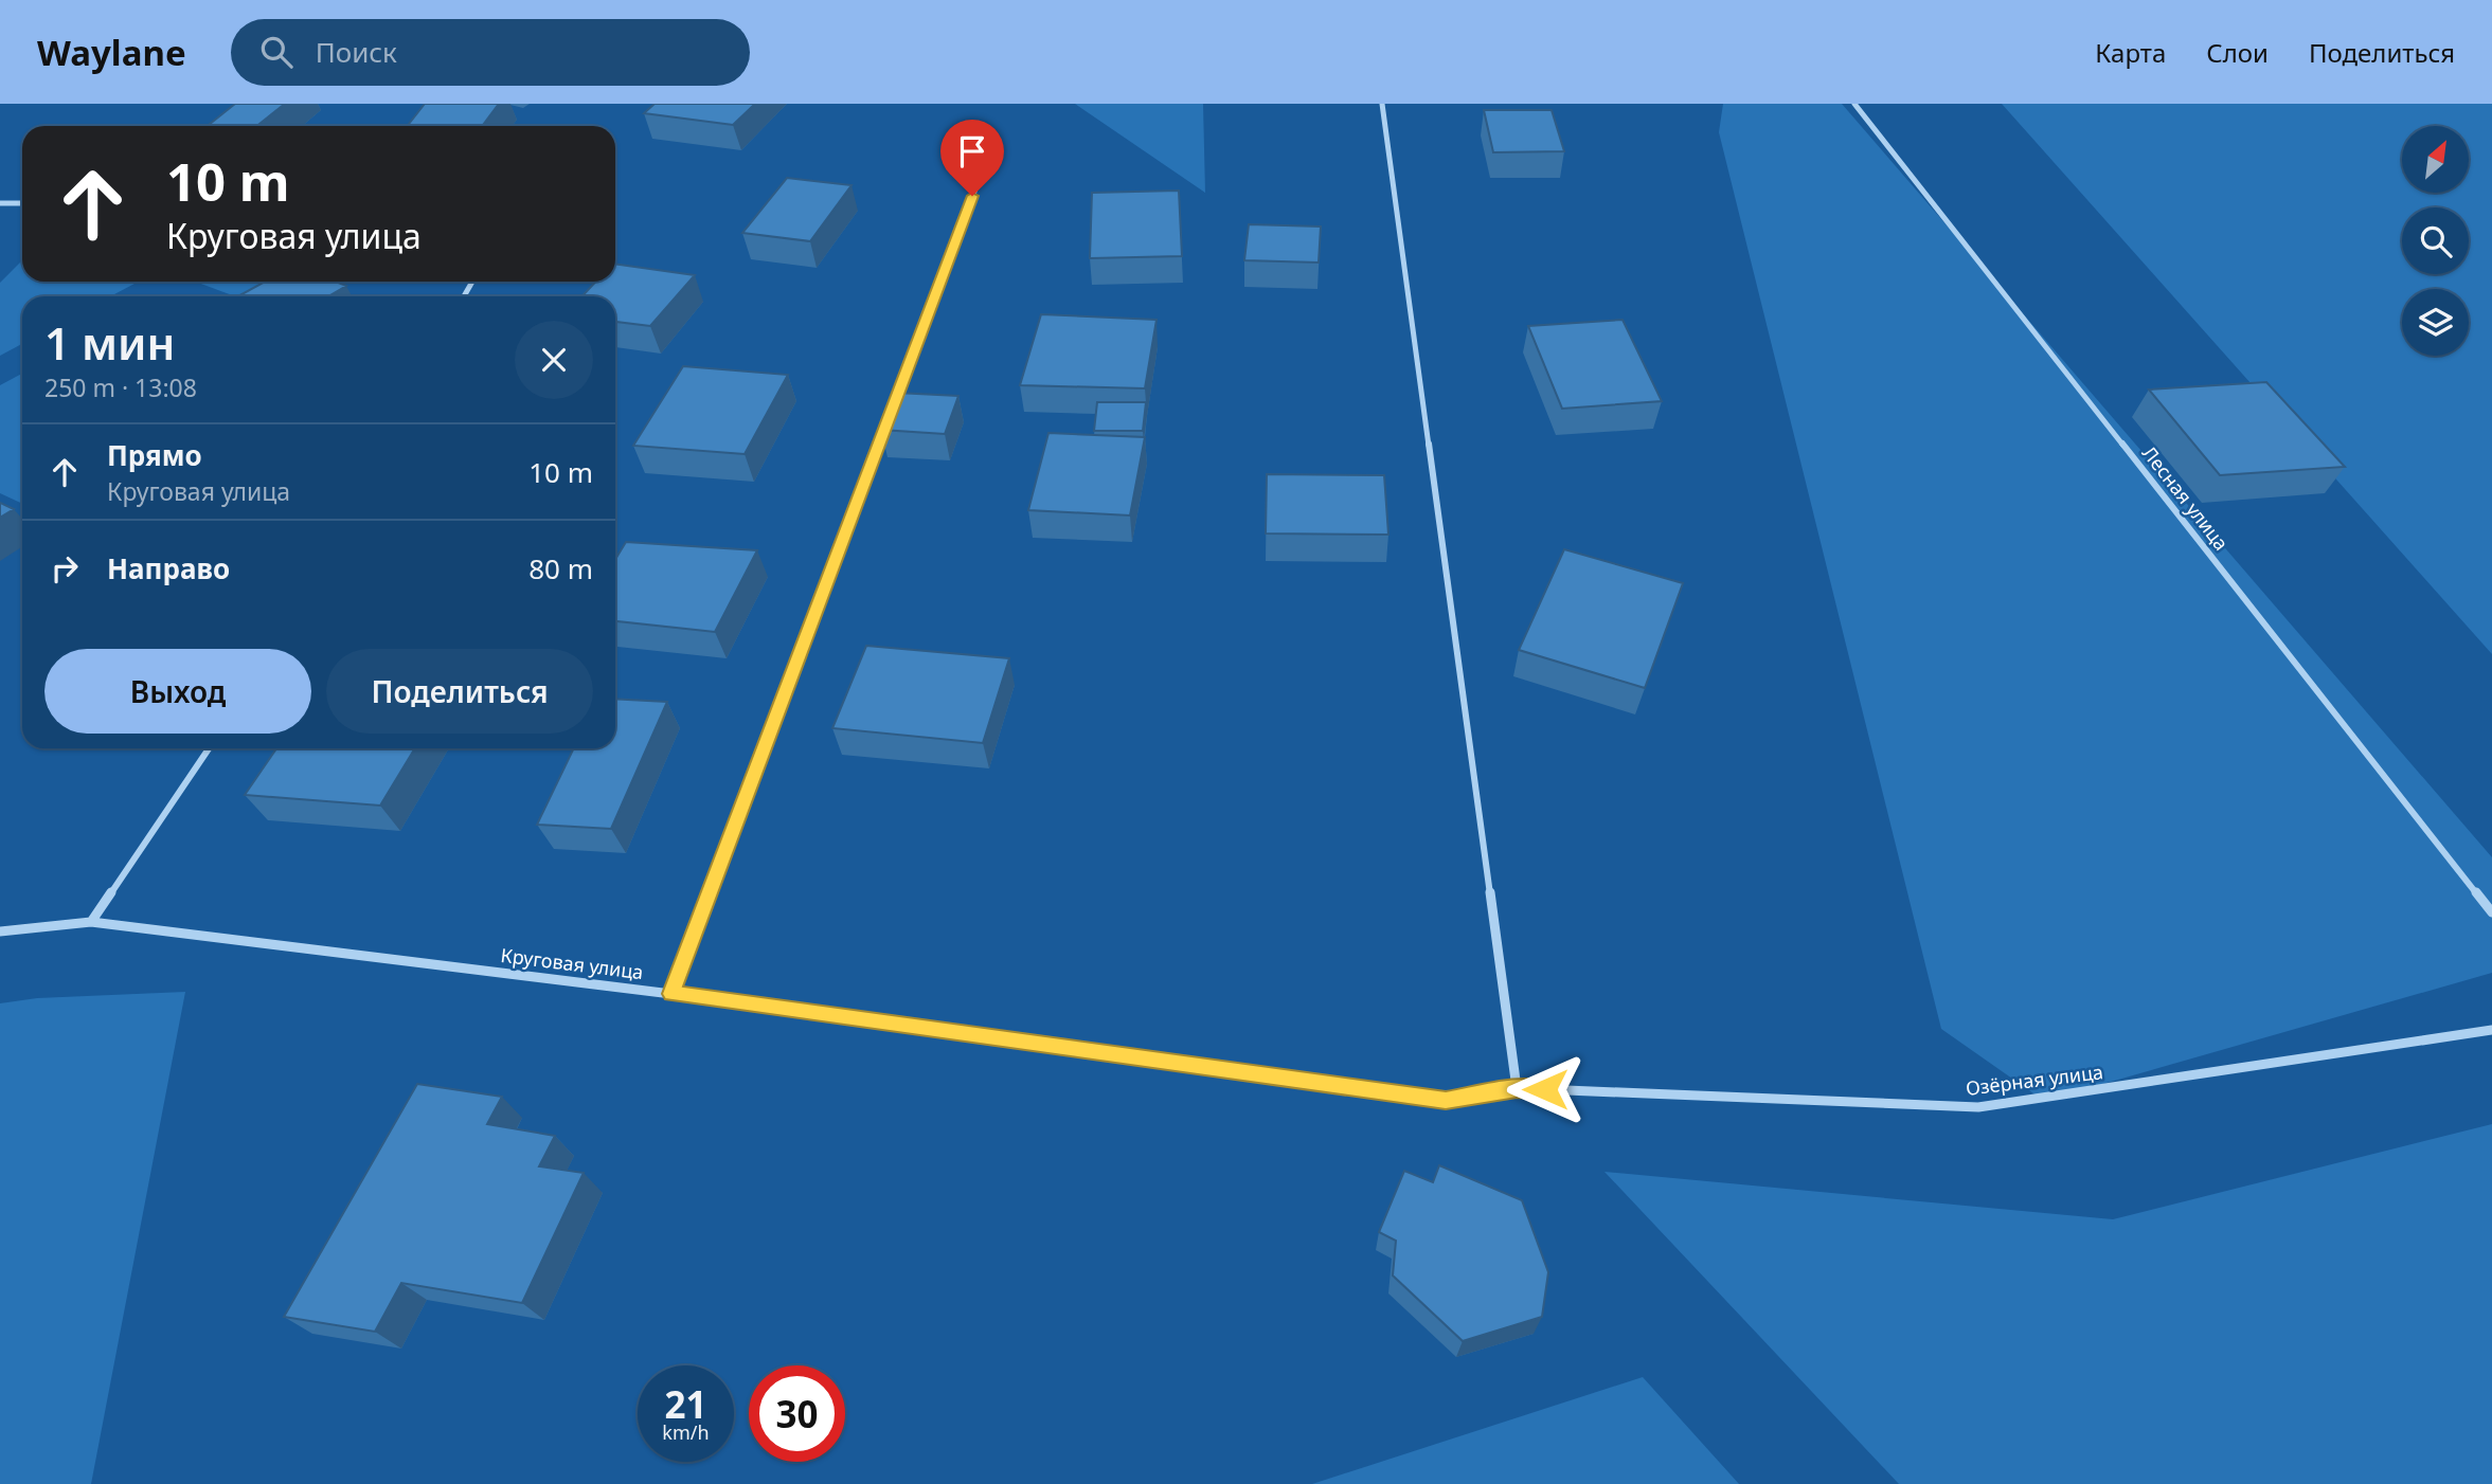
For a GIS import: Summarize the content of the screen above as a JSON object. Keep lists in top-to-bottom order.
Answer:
{
  "streets": {
    "street": ["Лесная улица", "Круговая улица", "Озёрная улица"]
  },
  "crossings": [
    ["Круговая улица", "Озёрная улица"]
  ],
  "north": "top right",
  "page": {
    "header": "Waylane",
    "search": "Поиск",
    "nav": ["Карта", "Слои", "Поделиться"],
    "turn": ["10 m", "Круговая улица"],
    "heading": ["1 мин", "250 m · 13:08"],
    "list": [
      {
        "name": "Прямо",
        "note": "Круговая улица",
        "value": "10 m"
      },
      {
        "name": "Направо",
        "value": "80 m"
      }
    ],
    "buttons": ["Выход", "Поделиться"],
    "speed": "21 km/h",
    "limit": "30"
  }
}
